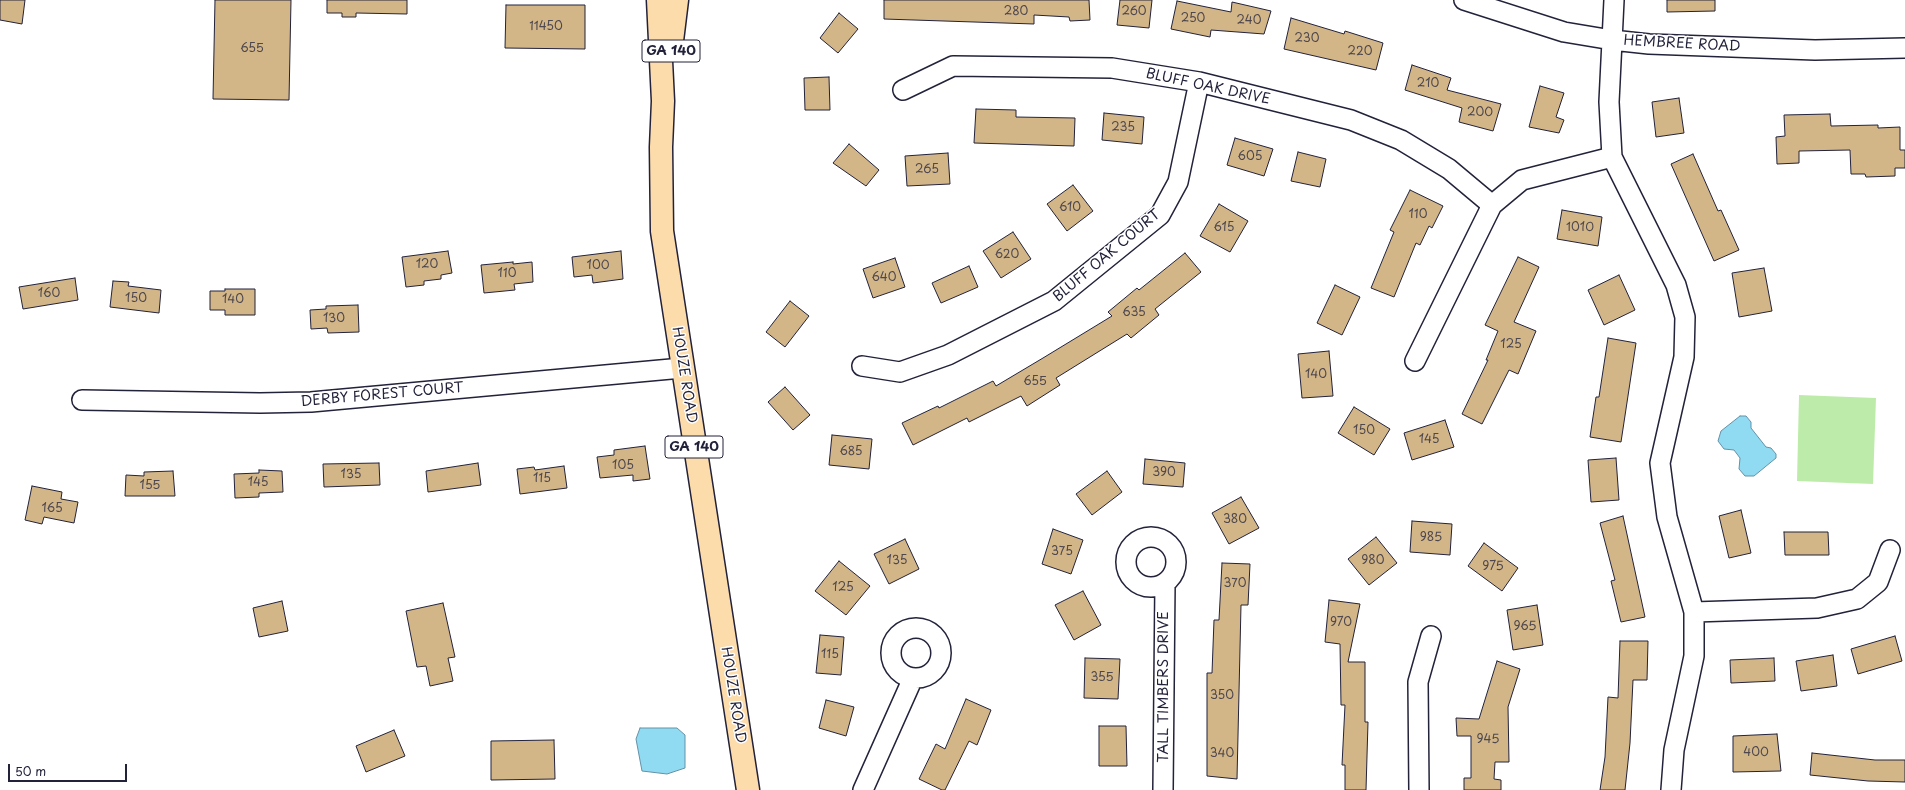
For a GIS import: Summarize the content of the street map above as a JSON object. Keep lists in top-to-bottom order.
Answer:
{
  "streets": {
    "main road": ["GA 140", "HOUZE ROAD"],
    "street": [
      "HEMBREE ROAD",
      "BLUFF OAK DRIVE",
      "BLUFF OAK COURT",
      "DERBY FOREST COURT",
      "TALL TIMBERS DRIVE"
    ]
  },
  "crossings": [
    ["BLUFF OAK DRIVE", "BLUFF OAK COURT"],
    ["HOUZE ROAD", "DERBY FOREST COURT"]
  ],
  "house_numbers": [
    "280",
    "260",
    "250",
    "240",
    "11450",
    "230",
    "655",
    "220",
    "210",
    "200",
    "235",
    "605",
    "265",
    "610",
    "110",
    "615",
    "1010",
    "620",
    "120",
    "100",
    "110",
    "640",
    "160",
    "150",
    "140",
    "635",
    "130",
    "125",
    "140",
    "655",
    "150",
    "145",
    "685",
    "105",
    "390",
    "135",
    "115",
    "145",
    "155",
    "165",
    "380",
    "985",
    "375",
    "135",
    "980",
    "975",
    "370",
    "125",
    "970",
    "965",
    "115",
    "355",
    "350",
    "945",
    "400",
    "340"
  ],
  "scale_bar": "50 m"
}
